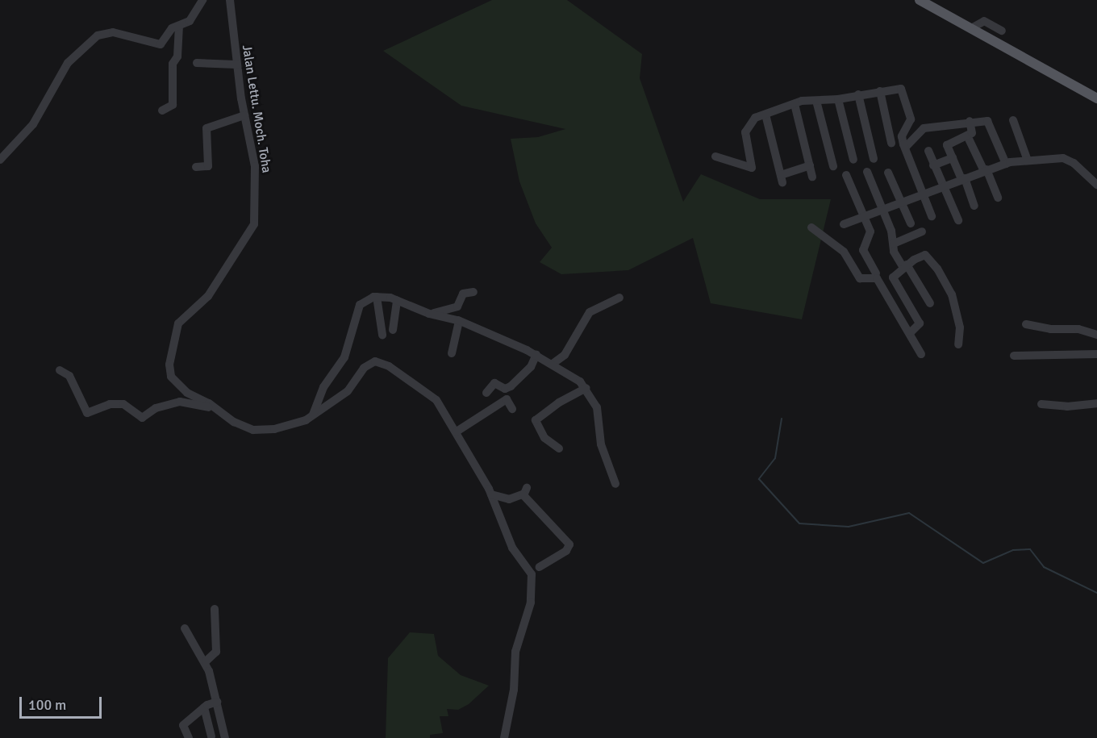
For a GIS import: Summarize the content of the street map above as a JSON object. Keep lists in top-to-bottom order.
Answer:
{
  "streets": {
    "street": ["Jalan Lettu. Moch. Toha"]
  },
  "scale_bar": "100 m"
}
